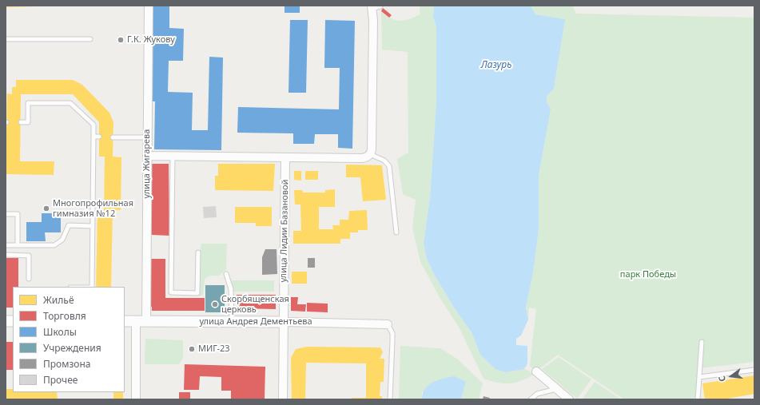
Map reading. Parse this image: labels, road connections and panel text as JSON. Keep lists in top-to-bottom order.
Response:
{
  "streets": {
    "street": ["улица Жигарева", "улица Лидии Базановой", "улица Андрея Дементьева"]
  },
  "crossings": [
    ["улица Жигарева", "улица Андрея Дементьева"],
    ["улица Лидии Базановой", "улица Андрея Дементьева"]
  ],
  "water": ["Лазурь"],
  "parks": ["парк Победы"],
  "places": [
    "Г.К. Жукову",
    "Многопрофильная гимназия №12",
    "Скорбященская церковь",
    "МИГ-23"
  ],
  "legend": [
    "Жильё",
    "Торговля",
    "Школы",
    "Учреждения",
    "Промзона",
    "Прочее"
  ],
  "north": "left"
}
